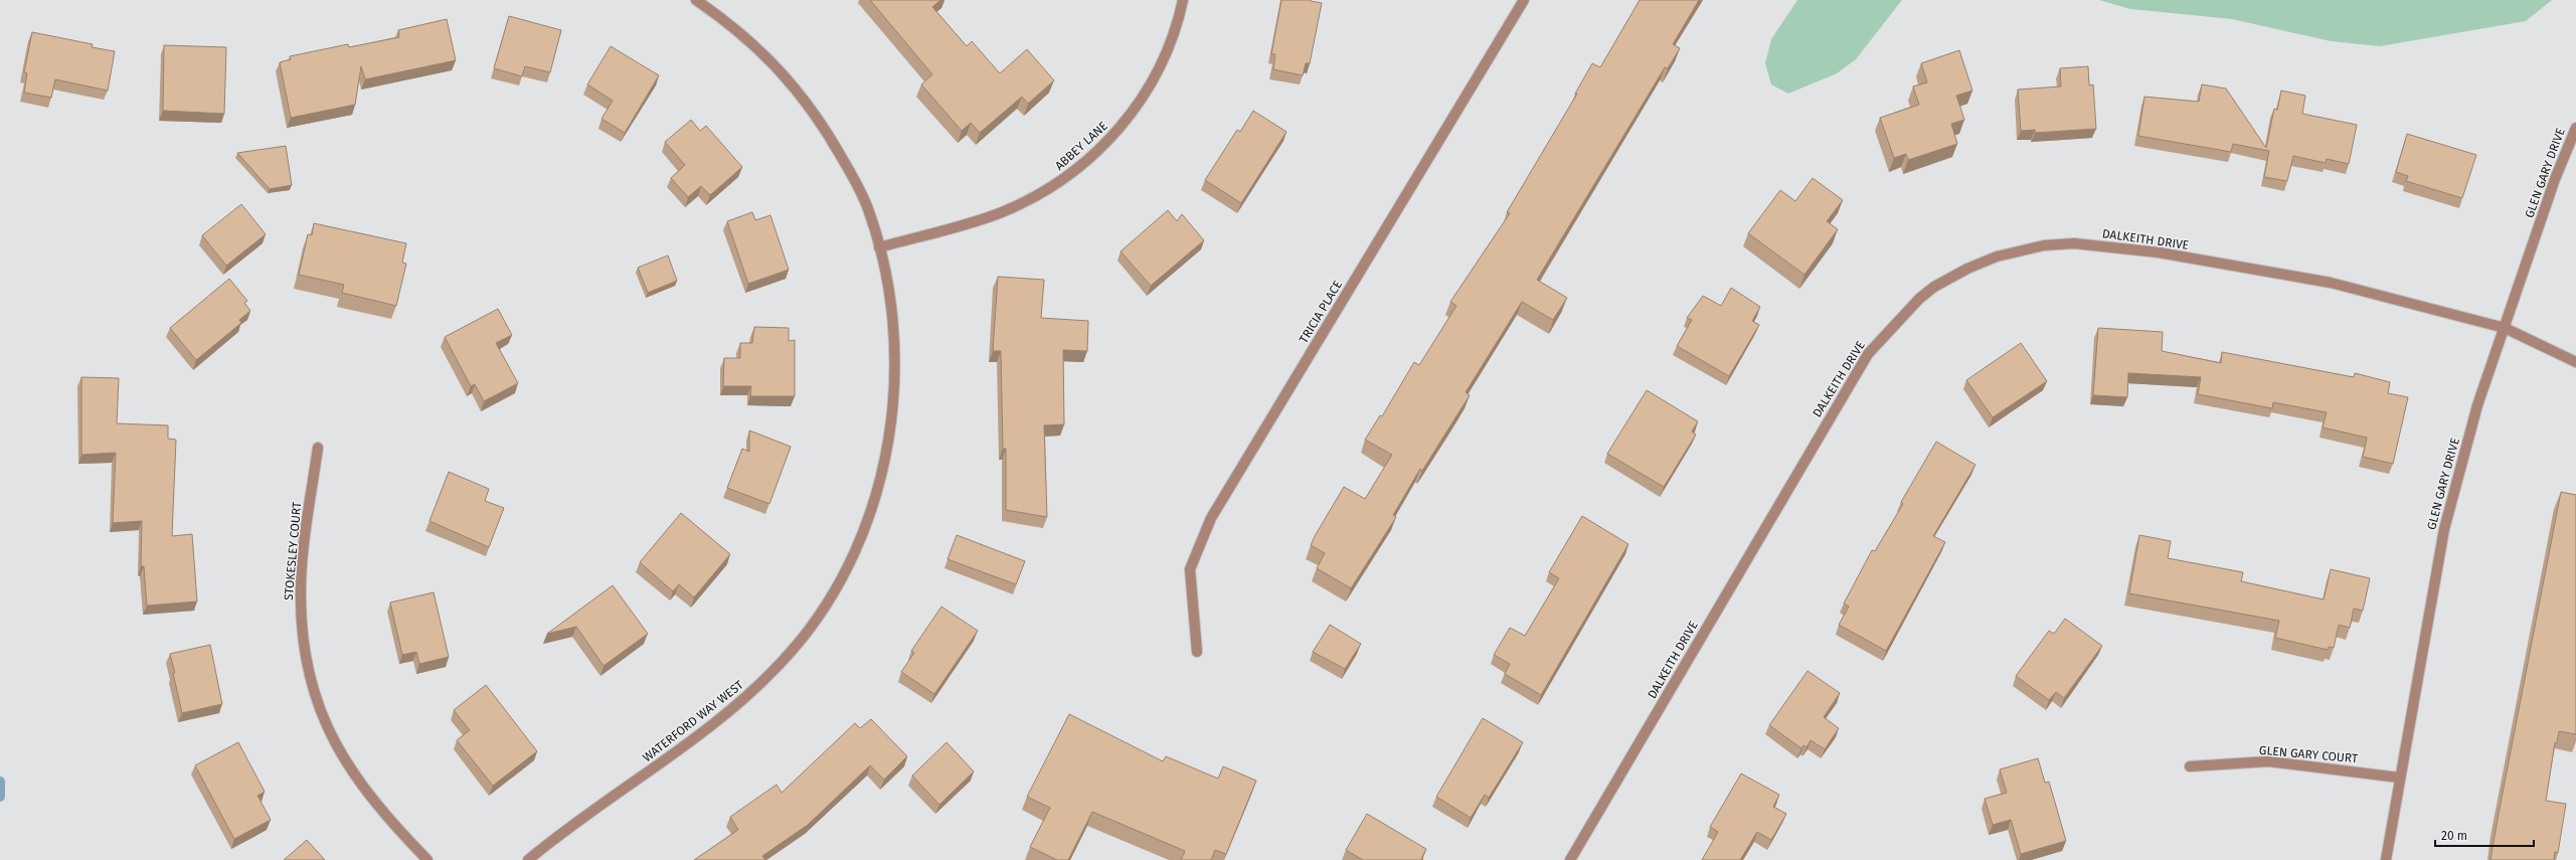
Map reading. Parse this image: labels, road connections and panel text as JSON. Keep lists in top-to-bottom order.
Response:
{
  "streets": {
    "street": [
      "ABBEY LANE",
      "GLEN GARY DRIVE",
      "DALKEITH DRIVE",
      "TRICIA PLACE",
      "STOKESLEY COURT",
      "WATERFORD WAY WEST",
      "GLEN GARY COURT"
    ]
  },
  "crossings": [
    ["ABBEY LANE", "WATERFORD WAY WEST"],
    ["GLEN GARY DRIVE", "DALKEITH DRIVE"],
    ["GLEN GARY DRIVE", "GLEN GARY COURT"]
  ],
  "scale_bar": "20 m"
}
